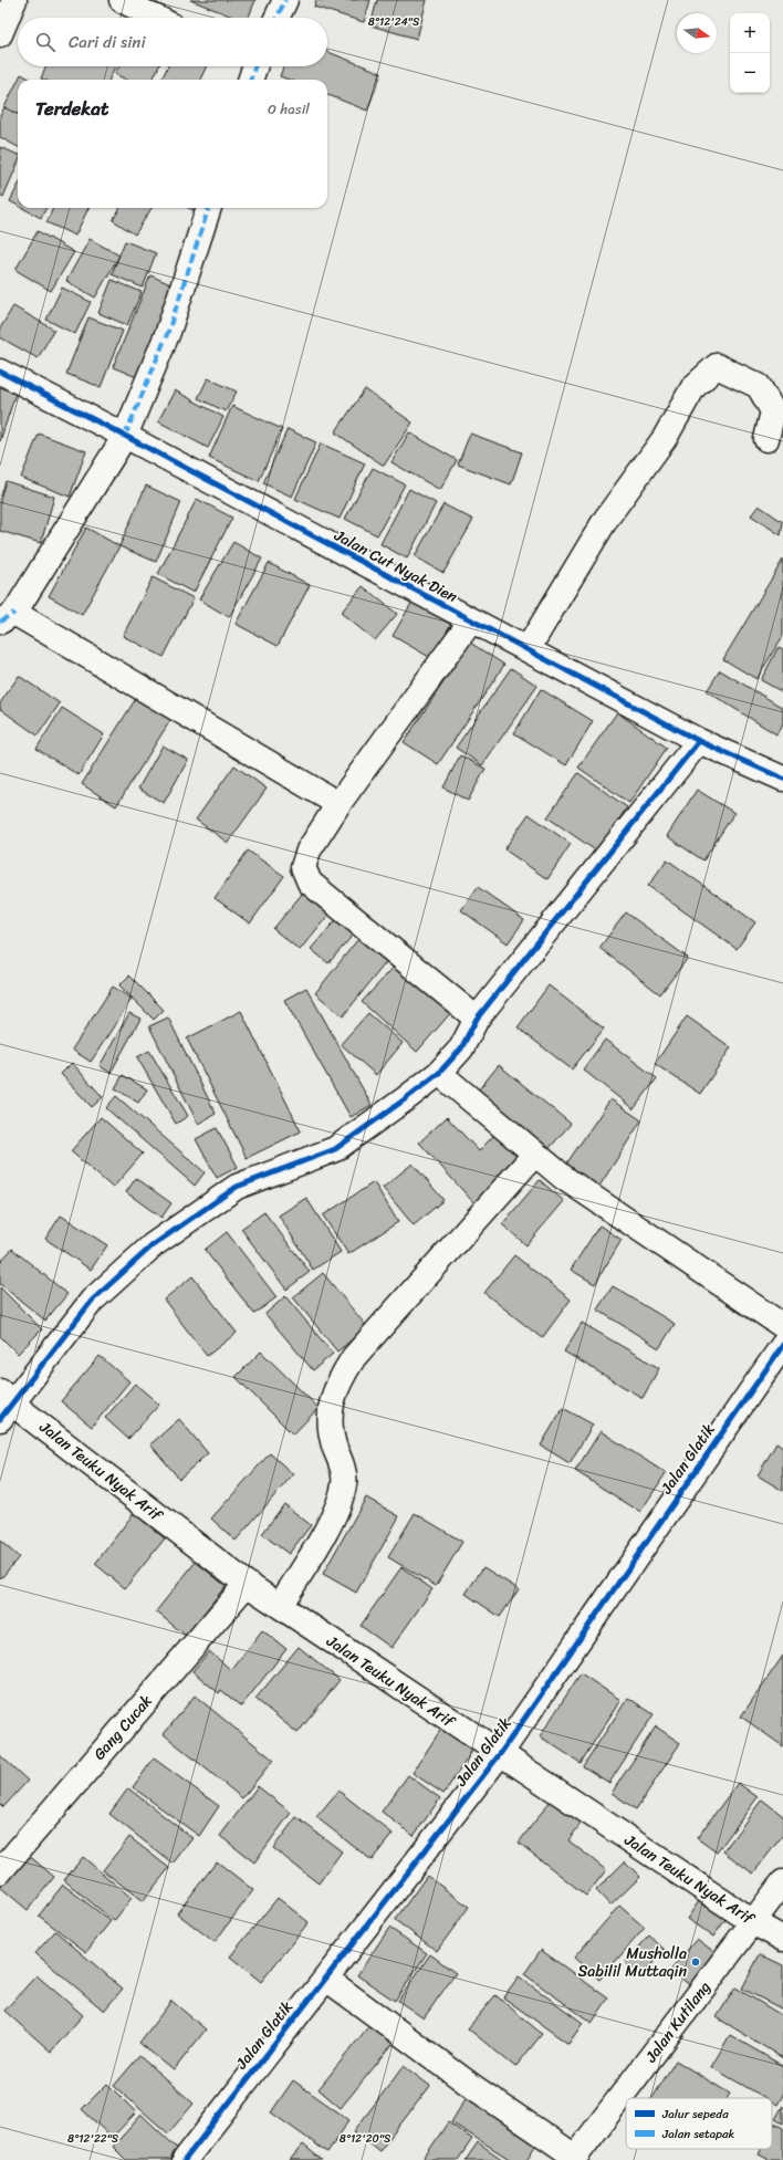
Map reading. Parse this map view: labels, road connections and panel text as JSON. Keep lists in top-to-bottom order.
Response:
{
  "streets": {
    "street": [
      "Jalan Cut Nyak Dien",
      "Jalan Glatik",
      "Jalan Teuku Nyak Arif",
      "Gang Cucak",
      "Jalan Kutilang"
    ]
  },
  "crossings": [
    ["Jalan Glatik", "Jalan Teuku Nyak Arif"],
    ["Jalan Teuku Nyak Arif", "Gang Cucak"],
    ["Jalan Teuku Nyak Arif", "Jalan Kutilang"]
  ],
  "places": ["Musholla Sabilil Muttaqin"],
  "legend": ["Jalur sepeda", "Jalan setapak"],
  "north": "right",
  "page": {
    "map_buttons": ["+", "−"],
    "search": "Cari di sini",
    "heading": ["Terdekat", "0 hasil"]
  },
  "coordinates": ["8°12'24\"S", "8°12'22\"S", "8°12'20\"S"]
}
